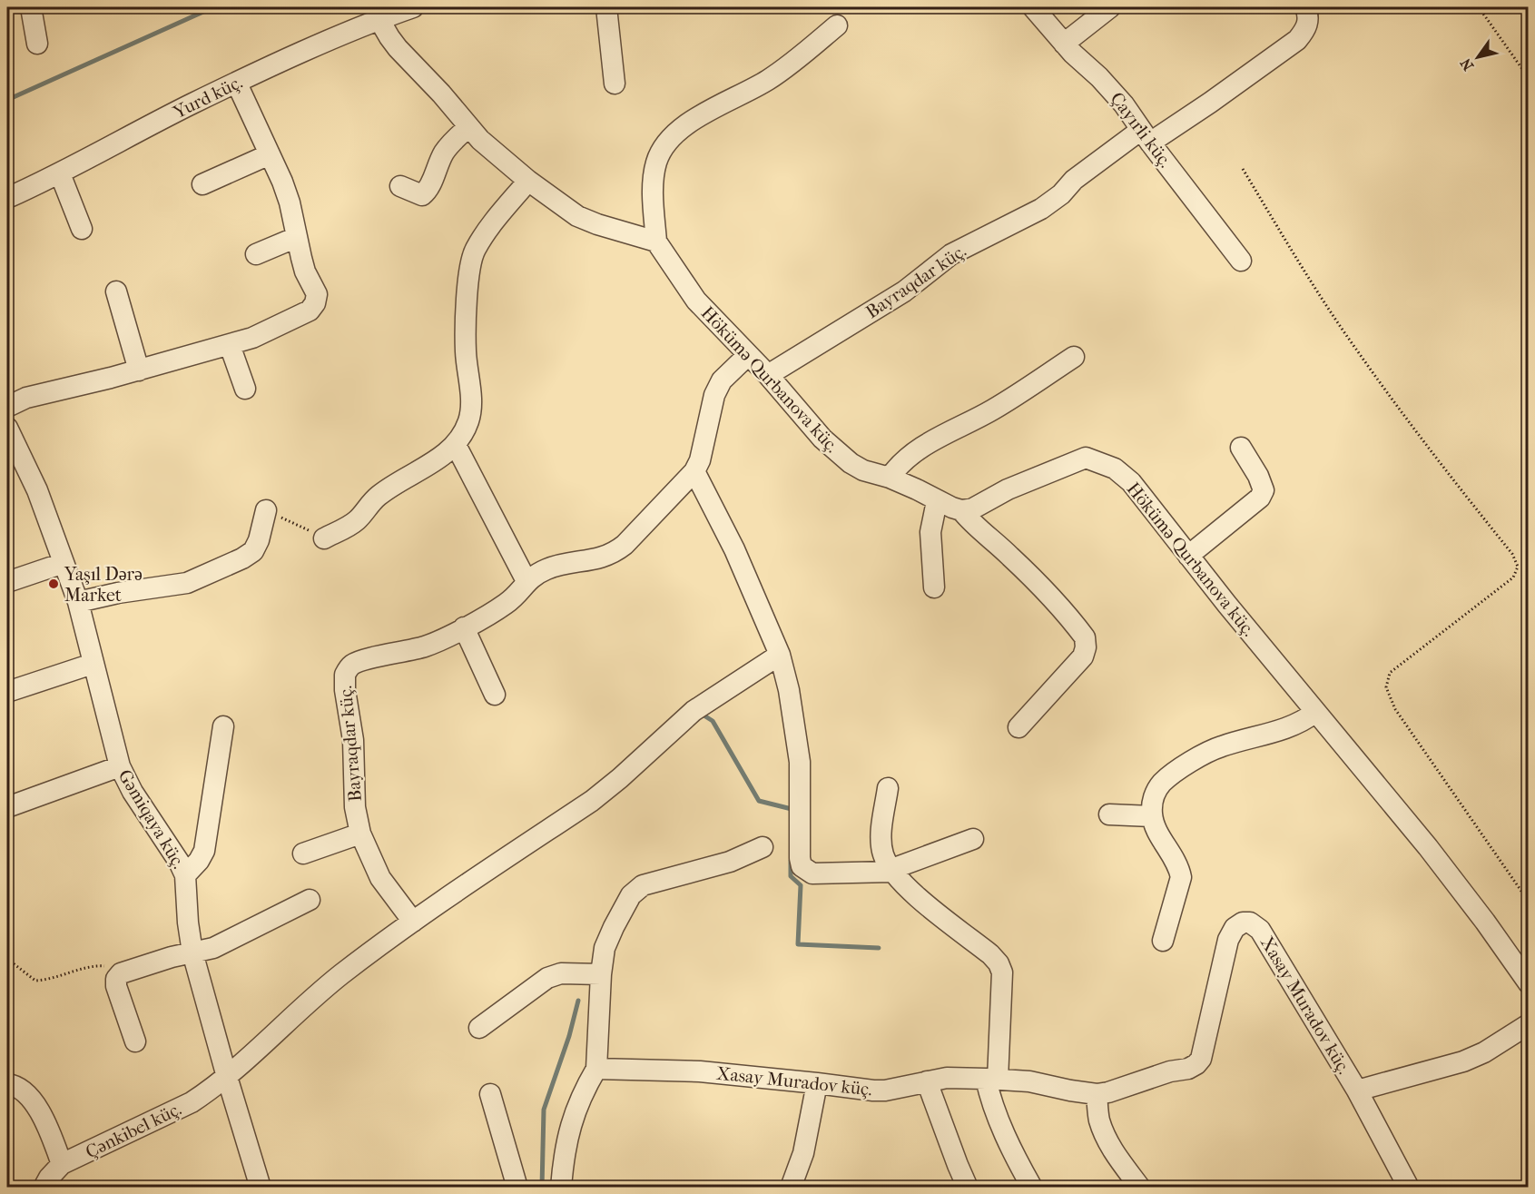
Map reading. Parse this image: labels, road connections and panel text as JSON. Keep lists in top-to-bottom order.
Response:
{
  "streets": {
    "street": [
      "Yurd küç.",
      "Çayırli küç.",
      "Bayraqdar küç.",
      "Hökümə Qurbanova küç.",
      "Gəmiqaya küç.",
      "Xasay Muradov küç.",
      "Çənkibel küç."
    ]
  },
  "crossings": [
    ["Çayırli küç.", "Bayraqdar küç."],
    ["Bayraqdar küç.", "Hökümə Qurbanova küç."],
    ["Bayraqdar küç.", "Çənkibel küç."],
    ["Gəmiqaya küç.", "Çənkibel küç."]
  ],
  "places": ["Yaşıl Dərə Market"],
  "north": "bottom left"
}
